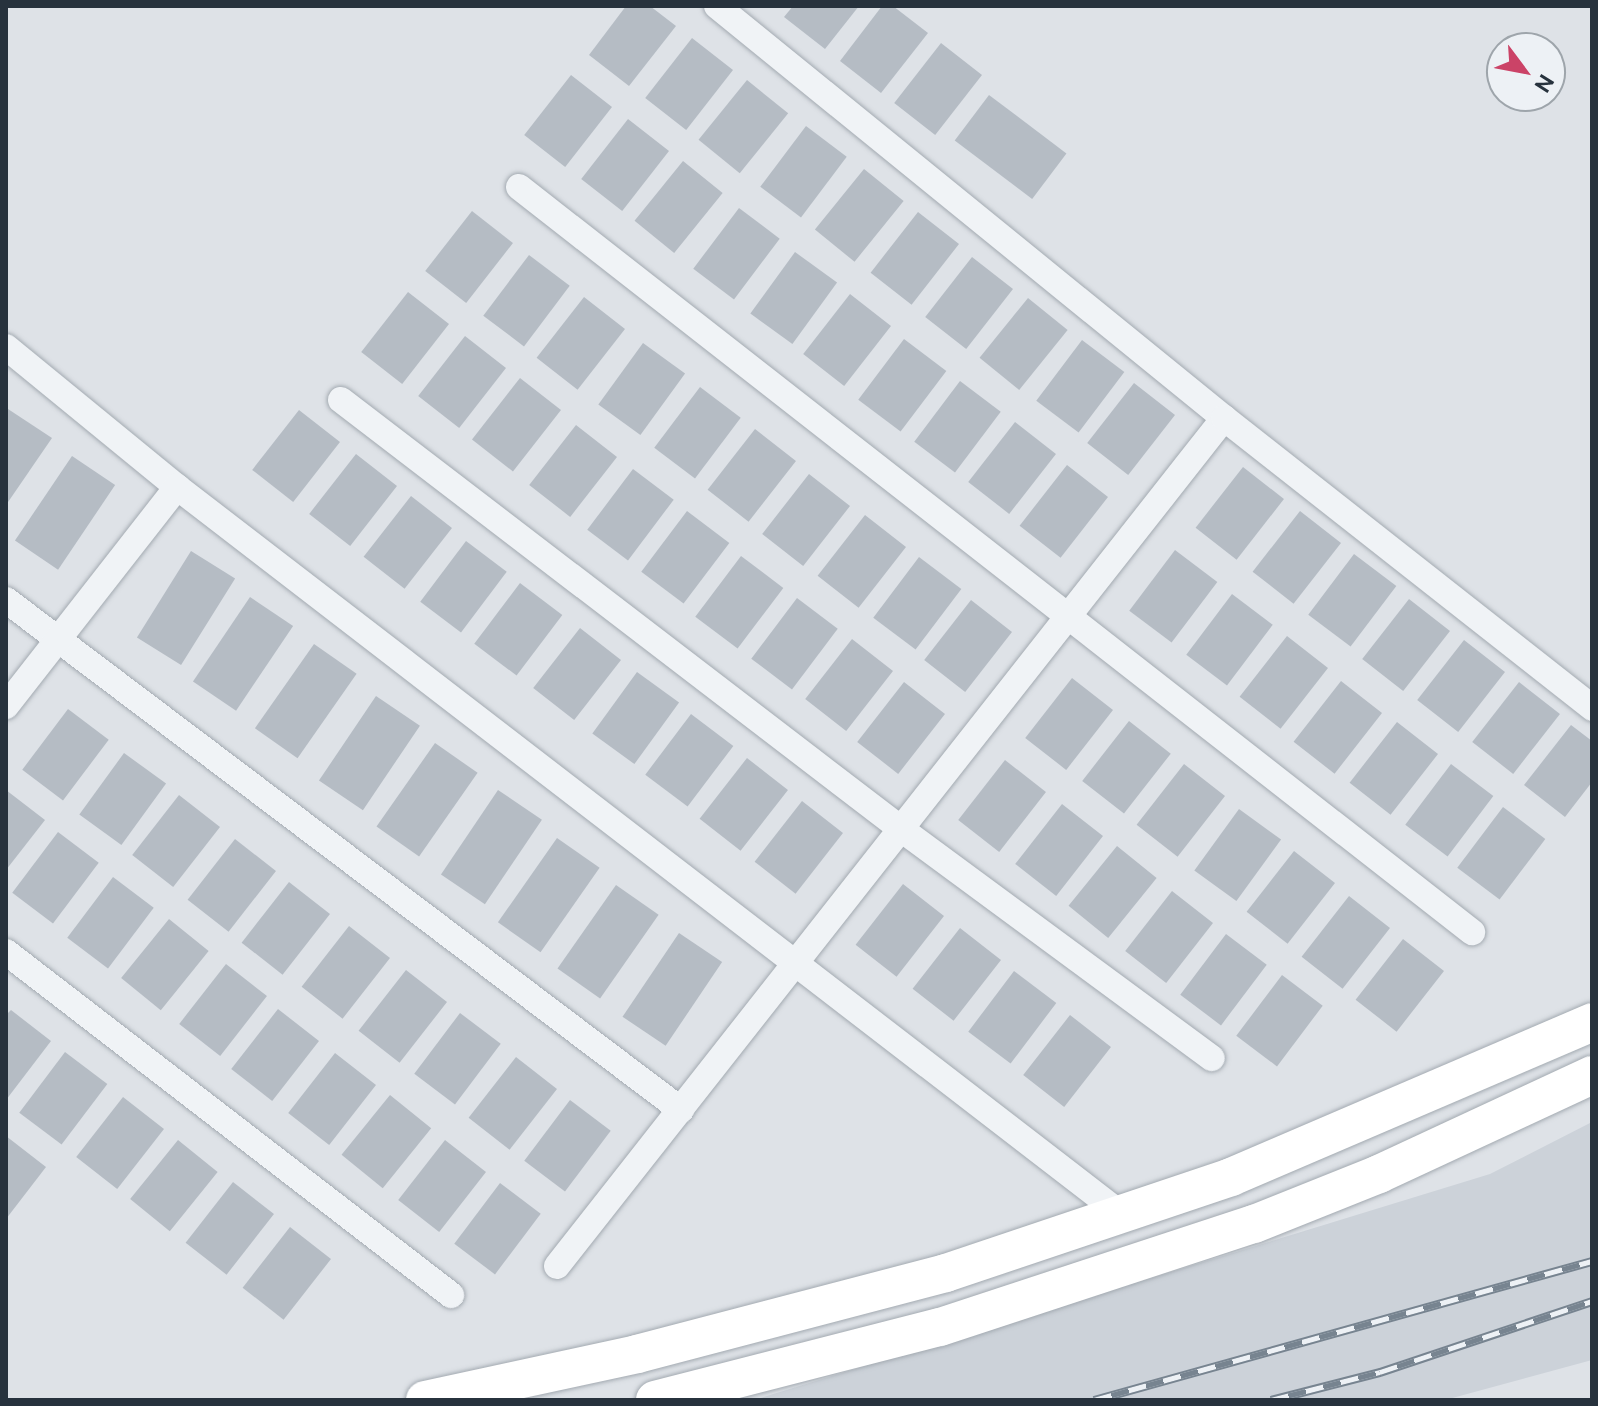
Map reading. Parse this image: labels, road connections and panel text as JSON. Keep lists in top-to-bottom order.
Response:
{
  "north": "bottom right"
}
